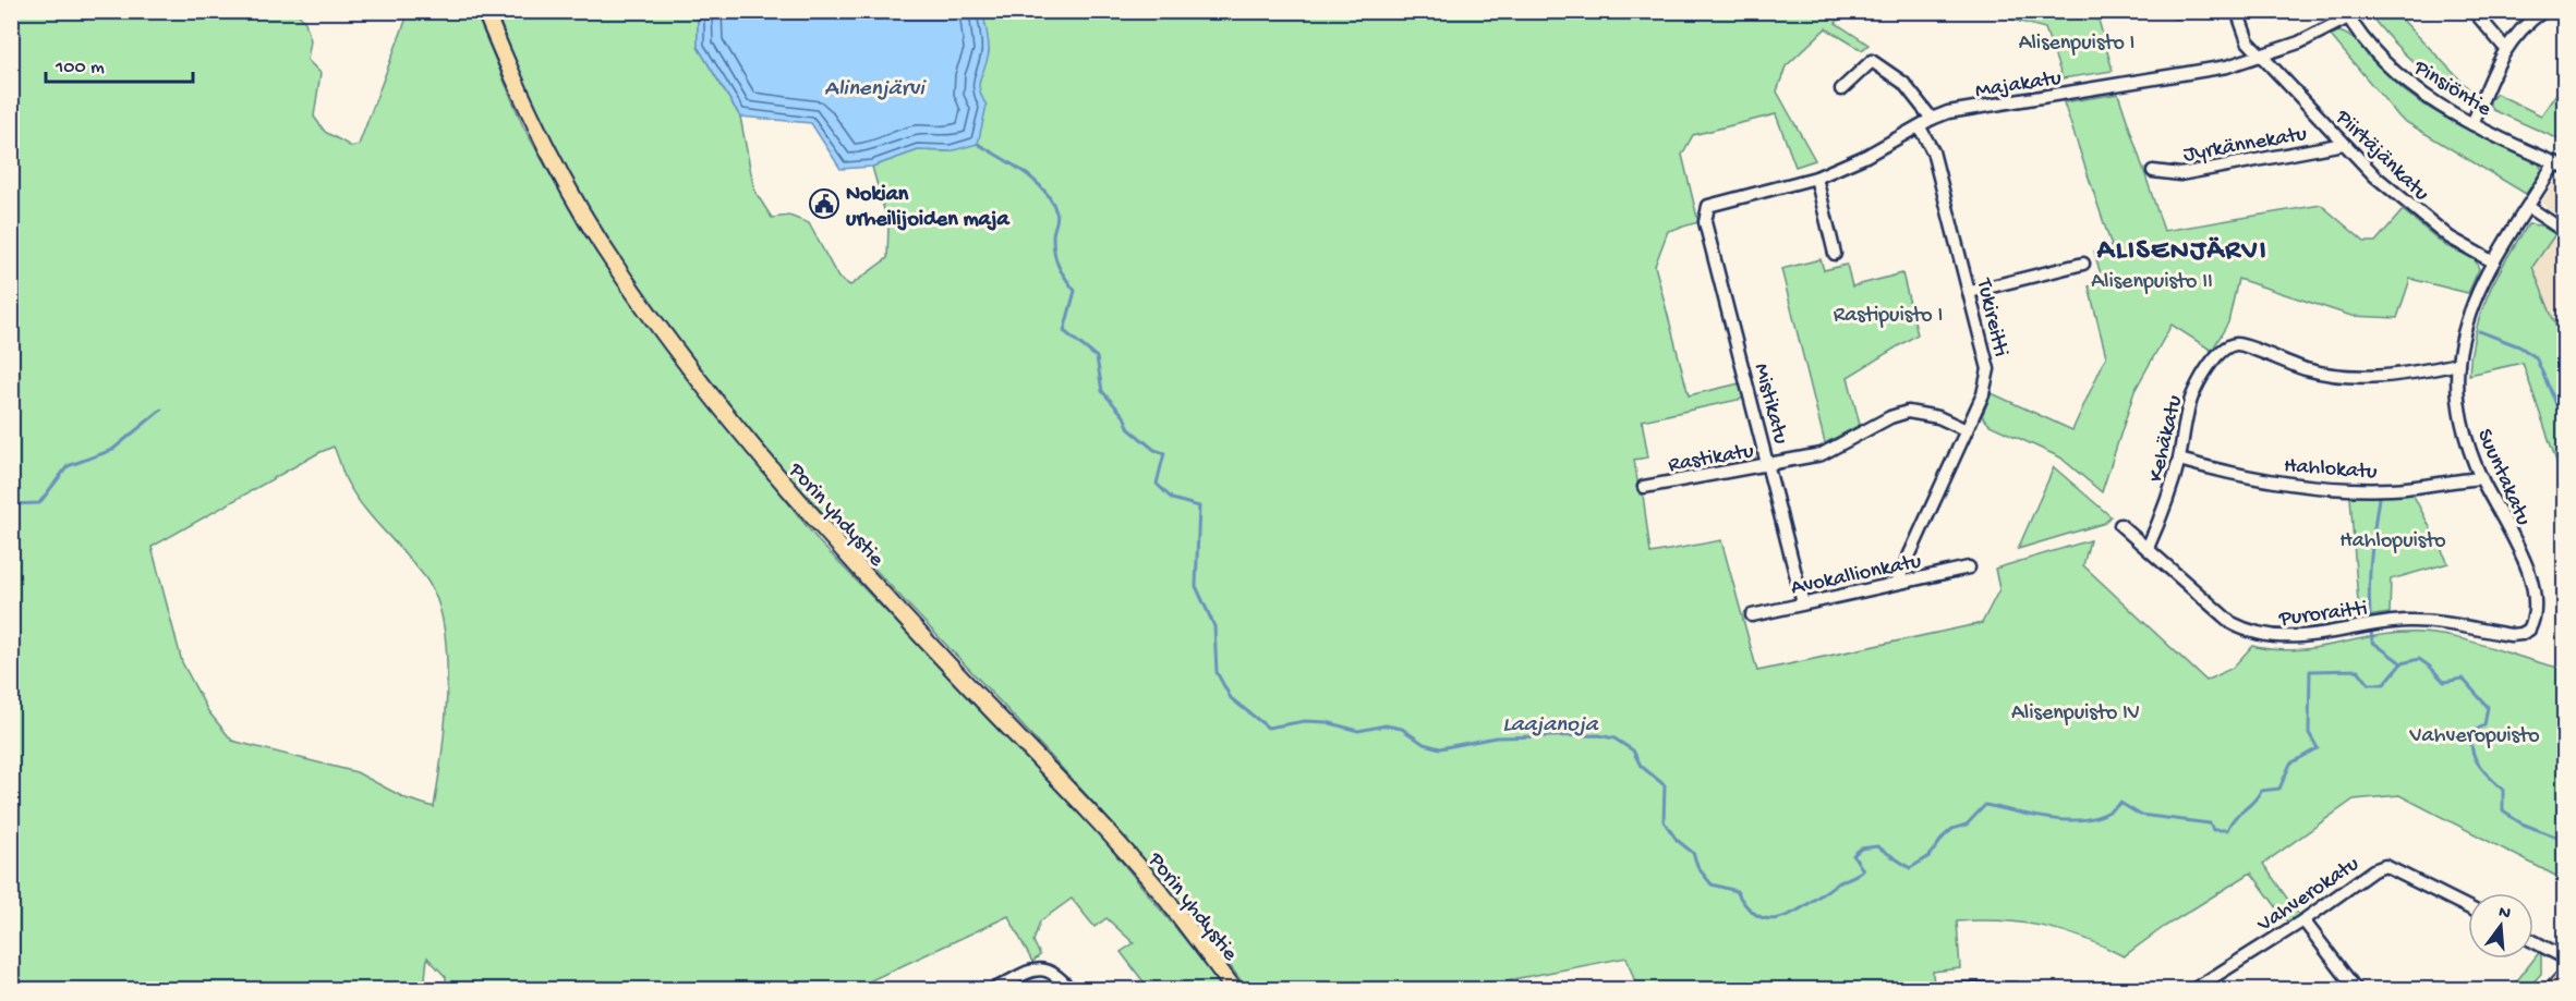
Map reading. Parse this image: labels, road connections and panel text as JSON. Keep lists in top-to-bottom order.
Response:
{
  "streets": {
    "main road": ["Porin yhdystie"],
    "street": [
      "Majakatu",
      "Pinsiöntie",
      "Jyrkännekatu",
      "Piirtäjänkatu",
      "Tukireitti",
      "Mistikatu",
      "Kehäkatu",
      "Rastikatu",
      "Hahlokatu",
      "Suuntakatu",
      "Avokallionkatu",
      "Puroraitti",
      "Vahverokatu"
    ]
  },
  "crossings": [
    ["Majakatu", "Pinsiöntie"],
    ["Majakatu", "Piirtäjänkatu"],
    ["Majakatu", "Tukireitti"],
    ["Majakatu", "Mistikatu"],
    ["Pinsiöntie", "Suuntakatu"],
    ["Jyrkännekatu", "Piirtäjänkatu"],
    ["Piirtäjänkatu", "Suuntakatu"],
    ["Tukireitti", "Rastikatu"],
    ["Tukireitti", "Avokallionkatu"],
    ["Mistikatu", "Rastikatu"],
    ["Mistikatu", "Avokallionkatu"],
    ["Kehäkatu", "Hahlokatu"],
    ["Kehäkatu", "Suuntakatu"],
    ["Kehäkatu", "Puroraitti"],
    ["Hahlokatu", "Suuntakatu"],
    ["Suuntakatu", "Puroraitti"]
  ],
  "districts": ["ALISENJÄRVI"],
  "water": ["Alinenjärvi", "Laajanoja"],
  "parks": [
    "Alisenpuisto I",
    "Alisenpuisto II",
    "Rastipuisto I",
    "Hahlopuisto",
    "Alisenpuisto IV",
    "Vahveropuisto"
  ],
  "places": {
    "public building": ["Nokian urheilijoiden maja"]
  },
  "scale_bar": "100 m",
  "north": "top"
}
